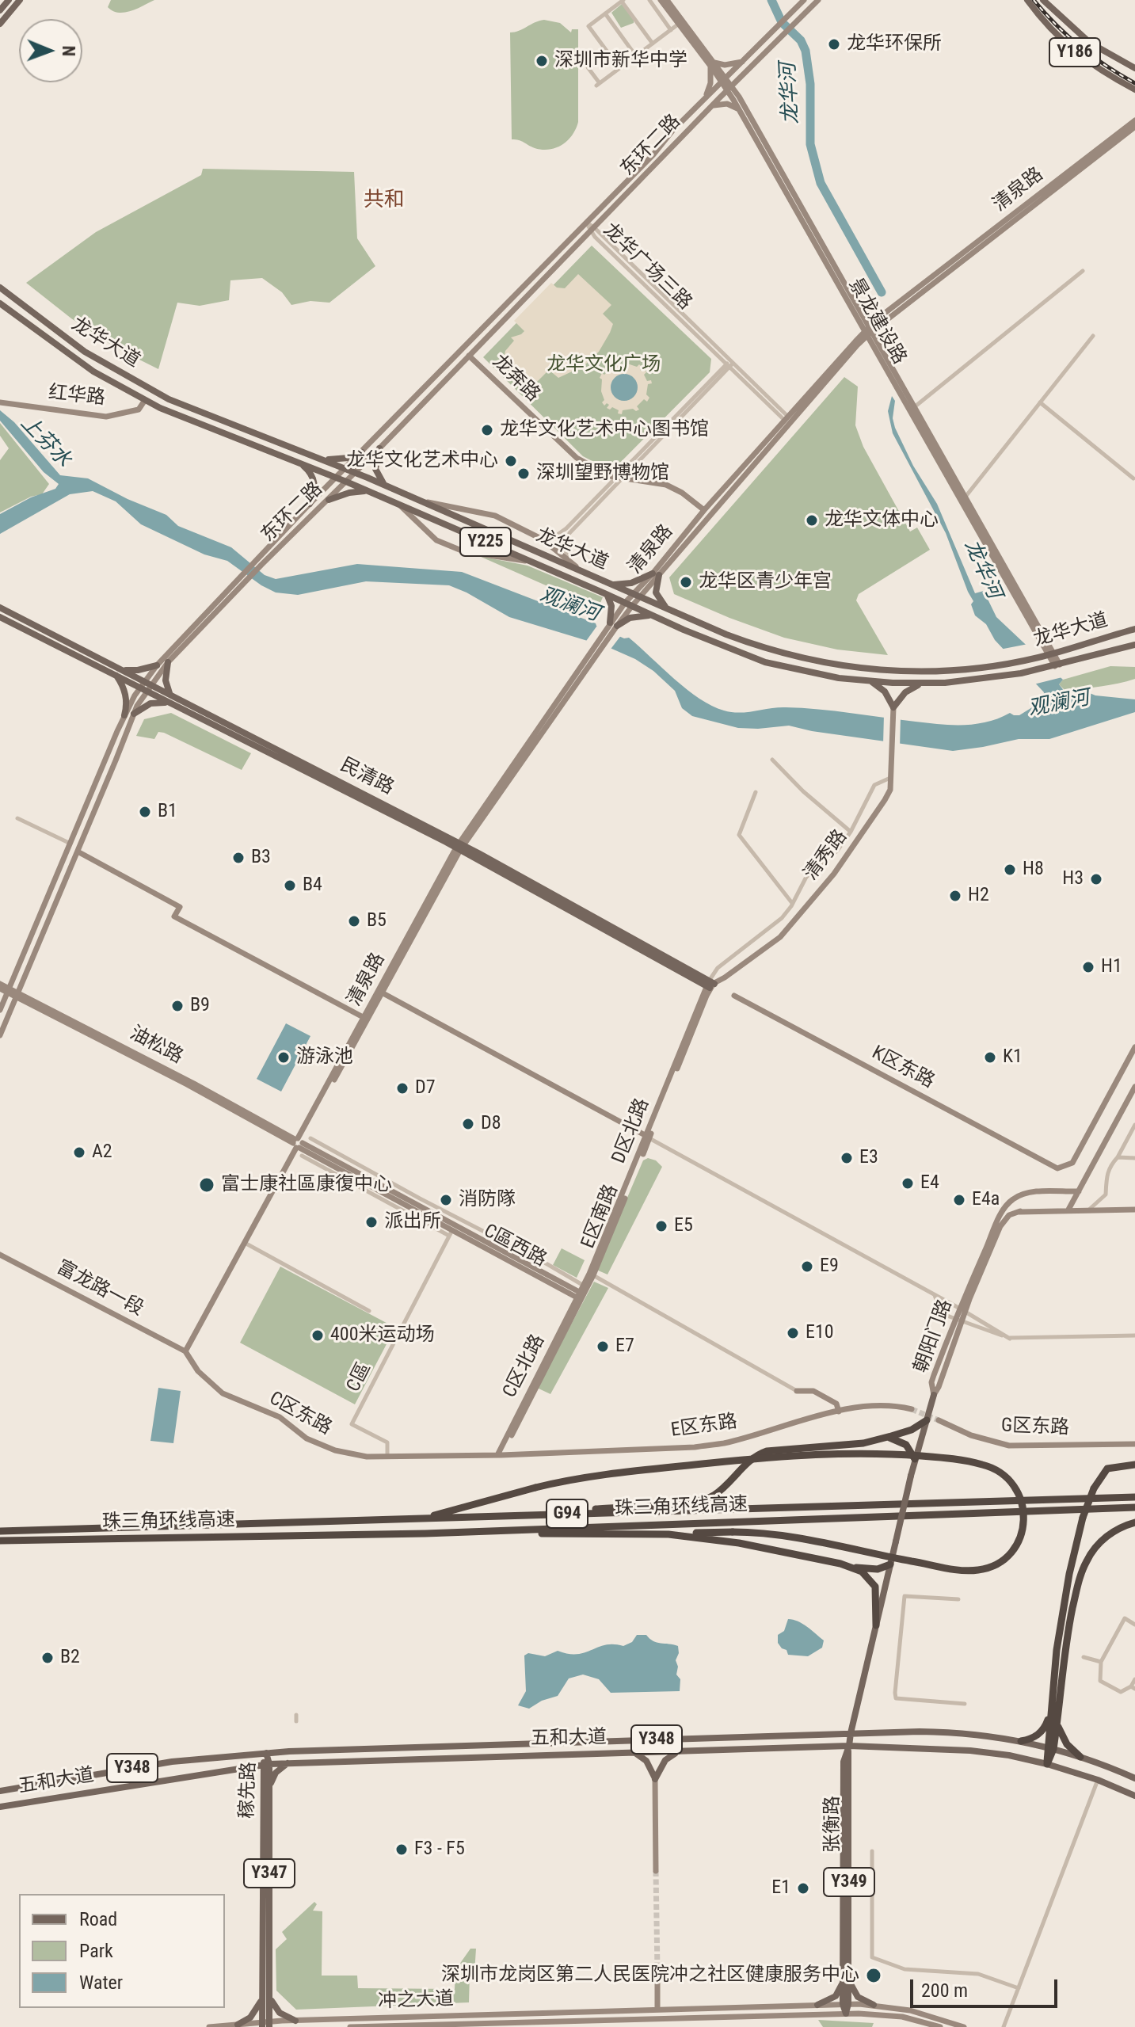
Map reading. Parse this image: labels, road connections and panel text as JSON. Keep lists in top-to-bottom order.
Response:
{
  "streets": {
    "highway": ["珠三角环线高速", "G94"],
    "main road": [
      "Y186",
      "东环二路",
      "清泉路",
      "景龙建设路",
      "龙华大道",
      "龙奔路",
      "红华路",
      "Y225",
      "民清路",
      "清秀路",
      "油松路",
      "K区东路",
      "D区北路",
      "E区南路",
      "C區西路",
      "富龙路一段",
      "朝阳门路",
      "C区北路",
      "C区东路",
      "E区东路",
      "G区东路",
      "五和大道",
      "Y348",
      "稼先路",
      "张衡路",
      "Y347",
      "Y349",
      "冲之大道"
    ],
    "street": ["龙华广场三路", "C區"]
  },
  "crossings": [
    ["东环二路", "龙华广场三路"],
    ["东环二路", "景龙建设路"],
    ["东环二路", "龙华大道"],
    ["东环二路", "龙奔路"],
    ["东环二路", "民清路"],
    ["东环二路", "油松路"],
    ["清泉路", "龙华广场三路"],
    ["清泉路", "景龙建设路"],
    ["清泉路", "龙华大道"],
    ["清泉路", "龙奔路"],
    ["清泉路", "民清路"],
    ["清泉路", "油松路"],
    ["清泉路", "C區西路"],
    ["清泉路", "富龙路一段"],
    ["清泉路", "C区东路"],
    ["景龙建设路", "龙华大道"],
    ["龙华大道", "龙奔路"],
    ["龙华大道", "红华路"],
    ["民清路", "清秀路"],
    ["民清路", "D区北路"],
    ["清秀路", "D区北路"],
    ["油松路", "C區西路"],
    ["D区北路", "E区南路"],
    ["E区南路", "C區西路"],
    ["E区南路", "C区北路"],
    ["C區西路", "C区北路"],
    ["C區西路", "C區"],
    ["富龙路一段", "C区东路"],
    ["朝阳门路", "张衡路"],
    ["C区北路", "C区东路"],
    ["C区北路", "E区东路"],
    ["C區", "C区东路"],
    ["C区东路", "E区东路"],
    ["五和大道", "稼先路"],
    ["五和大道", "张衡路"],
    ["稼先路", "冲之大道"],
    ["张衡路", "冲之大道"]
  ],
  "districts": ["共和"],
  "water": ["龙华河", "上芬水", "观澜河"],
  "parks": ["龙华文化广场"],
  "places": [
    "龙华环保所",
    "深圳市新华中学",
    "龙华文化艺术中心图书馆",
    "龙华文化艺术中心",
    "深圳望野博物馆",
    "龙华文体中心",
    "龙华区青少年宫",
    "B1",
    "B3",
    "H8",
    "H3",
    "B4",
    "H2",
    "B5",
    "H1",
    "B9",
    "游泳池",
    "K1",
    "D7",
    "D8",
    "A2",
    "E3",
    "E4",
    "富士康社區康復中心",
    "消防隊",
    "E4a",
    "派出所",
    "E5",
    "E9",
    "E10",
    "400米运动场",
    "E7",
    "B2",
    "F3 - F5",
    "E1",
    "深圳市龙岗区第二人民医院冲之社区健康服务中心"
  ],
  "legend": ["Road", "Park", "Water"],
  "scale_bar": "200 m",
  "north": "right"
}
